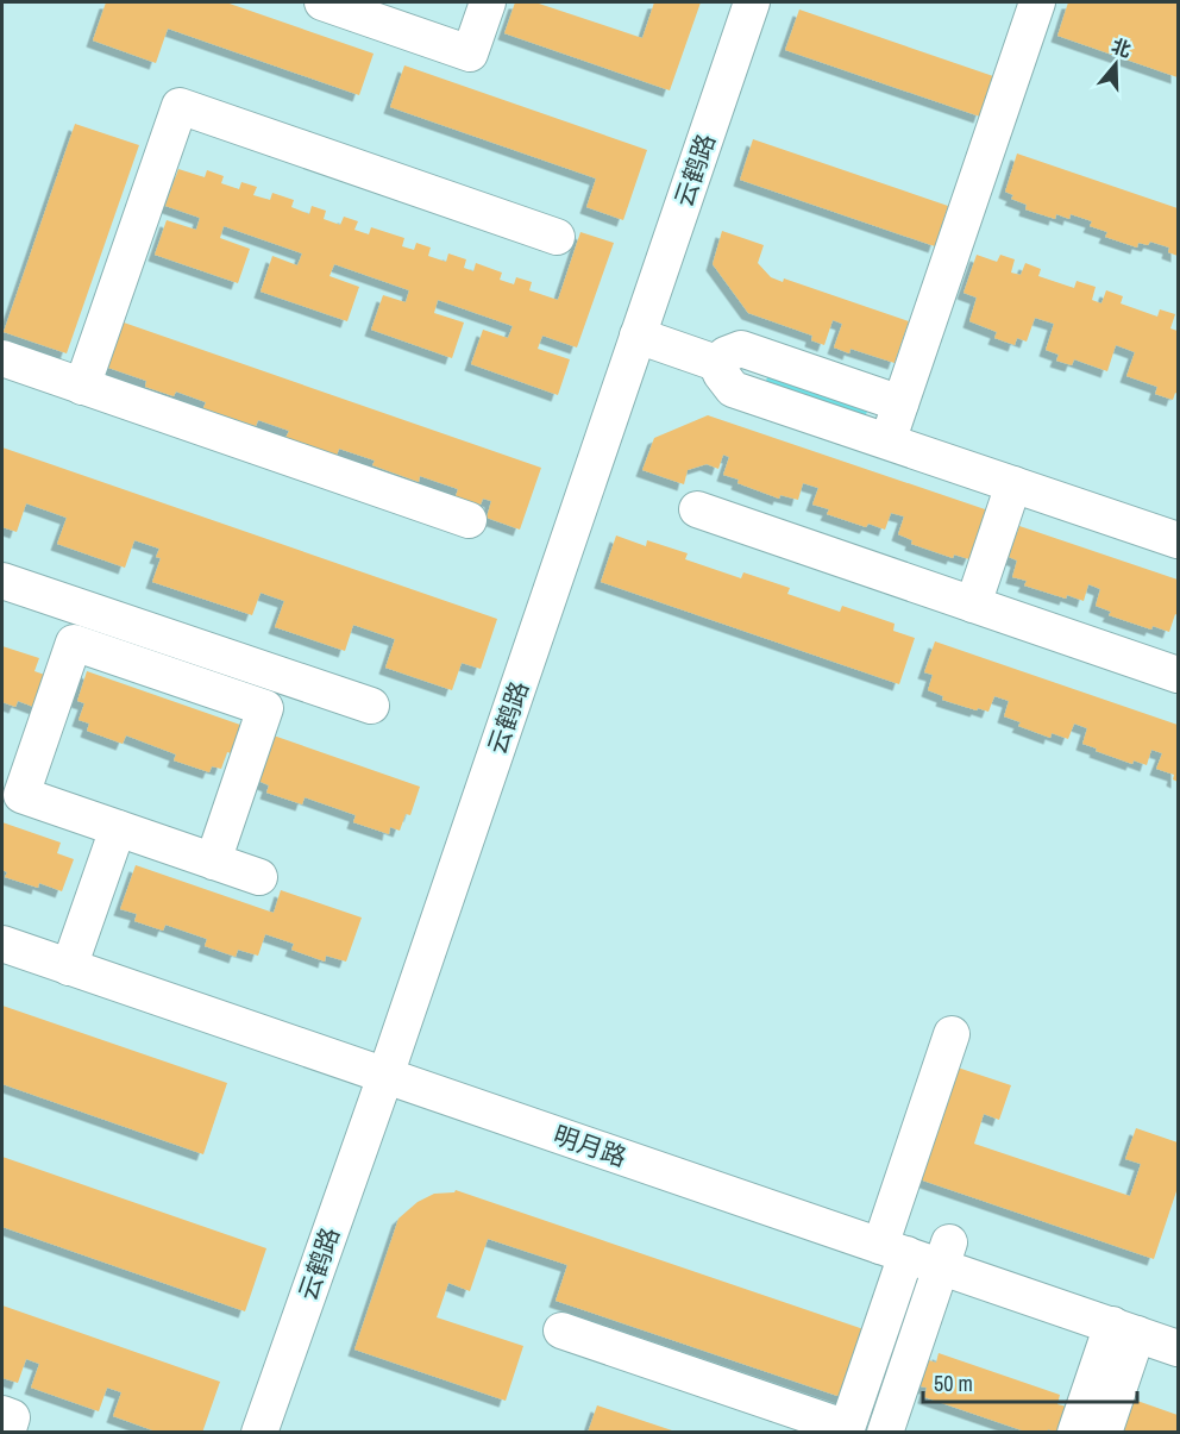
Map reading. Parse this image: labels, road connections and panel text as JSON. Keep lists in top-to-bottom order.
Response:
{
  "streets": {
    "street": ["云鹤路", "明月路"]
  },
  "crossings": [
    ["云鹤路", "明月路"]
  ],
  "scale_bar": "50 m",
  "north": "top"
}
